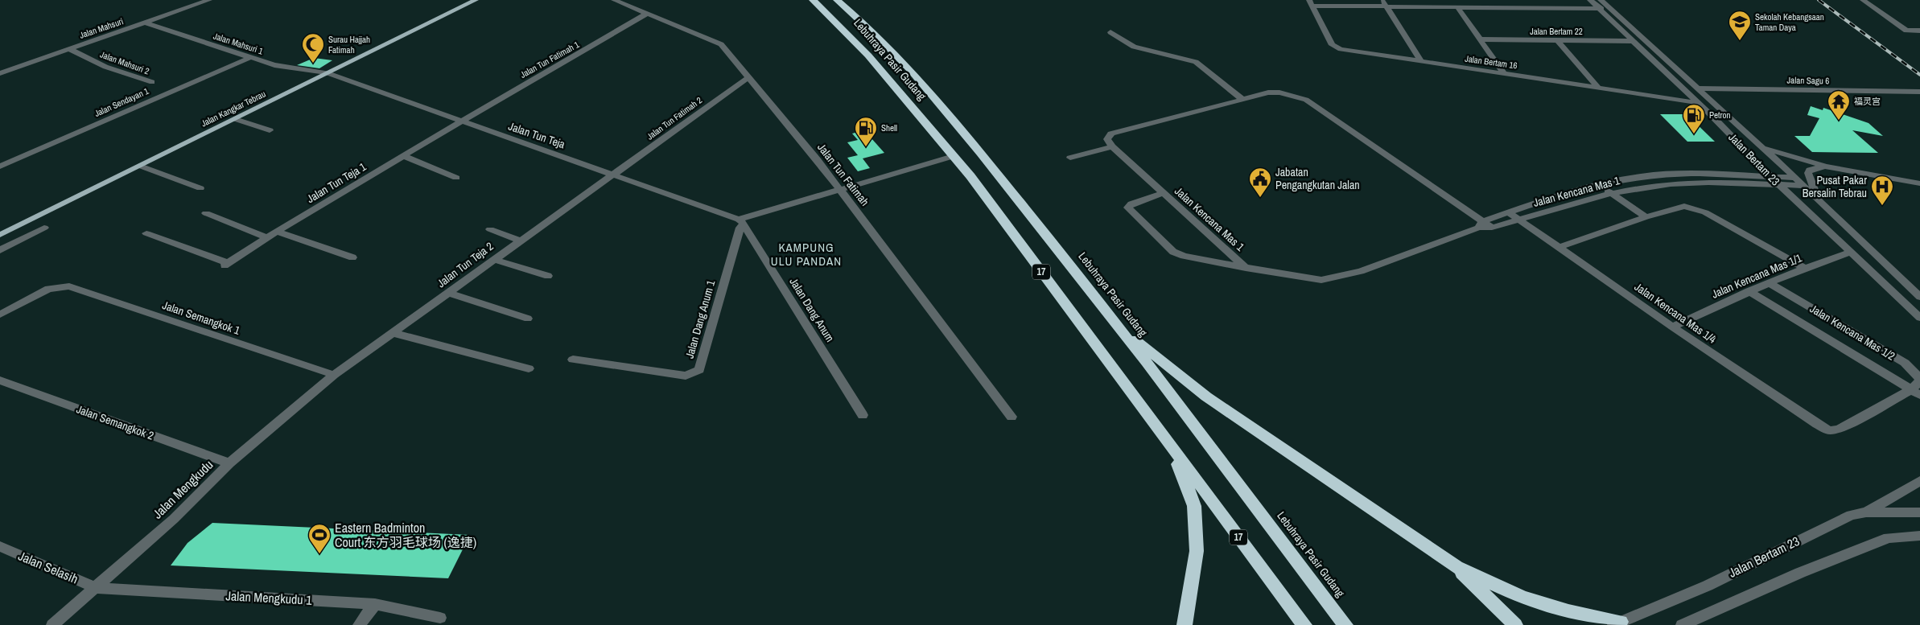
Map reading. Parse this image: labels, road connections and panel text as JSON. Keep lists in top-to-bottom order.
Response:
{
  "streets": {
    "highway": ["Lebuhraya Pasir Gudang", "17"],
    "main road": ["Jalan Kangkar Tebrau"],
    "street": [
      "Jalan Mahsuri",
      "Jalan Bertam 22",
      "Jalan Mahsuri 1",
      "Jalan Tun Fatimah 1",
      "Jalan Bertam 16",
      "Jalan Mahsuri 2",
      "Jalan Sagu 6",
      "Jalan Sendayan 1",
      "Jalan Tun Fatimah 2",
      "Jalan Tun Teja",
      "Jalan Bertam 23",
      "Jalan Tun Fatimah",
      "Jalan Tun Teja 1",
      "Jalan Kencana Mas 1",
      "Jalan Tun Teja 2",
      "Jalan Kencana Mas 1/1",
      "Jalan Dang Anum",
      "Jalan Kencana Mas 1/4",
      "Jalan Semangkok 1",
      "Jalan Dang Anum 1",
      "Jalan Kencana Mas 1/2",
      "Jalan Semangkok 2",
      "Jalan Mengkudu",
      "Jalan Selasih",
      "Jalan Mengkudu 1"
    ]
  },
  "crossings": [
    ["Jalan Mahsuri", "Jalan Mahsuri 1"],
    ["Jalan Mahsuri", "Jalan Mahsuri 2"],
    ["Jalan Bertam 22", "Jalan Bertam 23"],
    ["Jalan Mahsuri 1", "Jalan Sendayan 1"],
    ["Jalan Mahsuri 1", "Jalan Kangkar Tebrau"],
    ["Jalan Mahsuri 1", "Jalan Tun Teja"],
    ["Jalan Tun Fatimah 1", "Jalan Tun Teja"],
    ["Jalan Tun Fatimah 1", "Jalan Tun Fatimah"],
    ["Jalan Tun Fatimah 1", "Jalan Tun Teja 1"],
    ["Jalan Bertam 16", "Jalan Bertam 23"],
    ["Jalan Sagu 6", "Jalan Bertam 23"],
    ["Jalan Kangkar Tebrau", "Jalan Tun Teja"],
    ["Jalan Tun Fatimah 2", "Jalan Tun Teja"],
    ["Jalan Tun Fatimah 2", "Jalan Tun Fatimah"],
    ["Jalan Tun Fatimah 2", "Jalan Tun Teja 2"],
    ["Jalan Tun Teja", "Jalan Tun Teja 1"],
    ["Jalan Tun Teja", "Jalan Tun Teja 2"],
    ["Jalan Tun Teja", "Jalan Dang Anum"],
    ["Jalan Tun Teja", "Jalan Dang Anum 1"],
    ["Jalan Bertam 23", "Jalan Kencana Mas 1"],
    ["Jalan Bertam 23", "Jalan Kencana Mas 1/1"],
    ["Jalan Kencana Mas 1", "Jalan Kencana Mas 1/4"],
    ["Jalan Tun Teja 2", "Jalan Semangkok 1"],
    ["Jalan Tun Teja 2", "Jalan Mengkudu"],
    ["Jalan Kencana Mas 1/1", "Jalan Kencana Mas 1/4"],
    ["Jalan Kencana Mas 1/1", "Jalan Kencana Mas 1/2"],
    ["Jalan Dang Anum", "Jalan Dang Anum 1"],
    ["Jalan Kencana Mas 1/4", "Jalan Kencana Mas 1/2"],
    ["Jalan Semangkok 1", "Jalan Mengkudu"],
    ["Jalan Semangkok 2", "Jalan Mengkudu"],
    ["Jalan Mengkudu", "Jalan Selasih"],
    ["Jalan Mengkudu", "Jalan Mengkudu 1"],
    ["Jalan Selasih", "Jalan Mengkudu 1"]
  ],
  "districts": ["KAMPUNG ULU PANDAN"],
  "places": {
    "school or university": ["Sekolah Kebangsaan Taman Daya"],
    "mosque": ["Surau Hajjah Fatimah"],
    "temple": ["福灵宫"],
    "fuel station": ["Petron", "Shell"],
    "public building": ["Jabatan Pengangkutan Jalan"],
    "hospital": ["Pusat Pakar Bersalin Tebrau"],
    "sports": ["Eastern Badminton Court 东方羽毛球场 (逸捷)"]
  }
}
